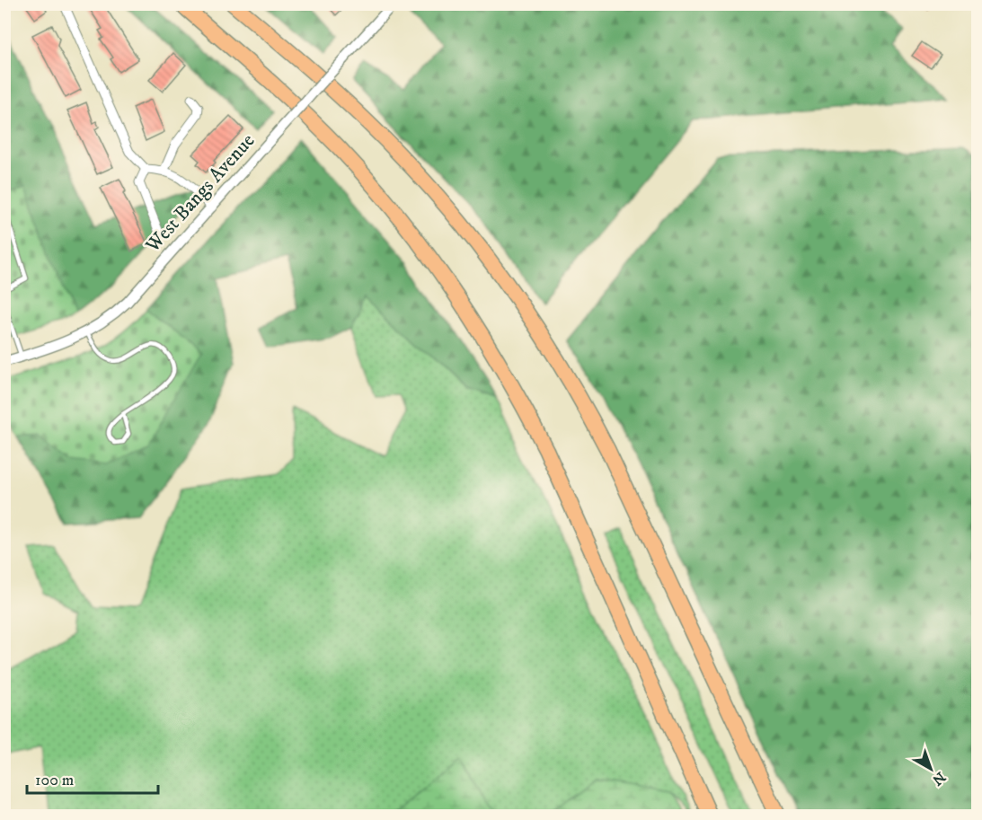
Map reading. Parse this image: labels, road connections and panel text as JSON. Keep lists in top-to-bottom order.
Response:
{
  "streets": {
    "street": ["West Bangs Avenue"]
  },
  "scale_bar": "100 m",
  "north": "bottom right"
}
